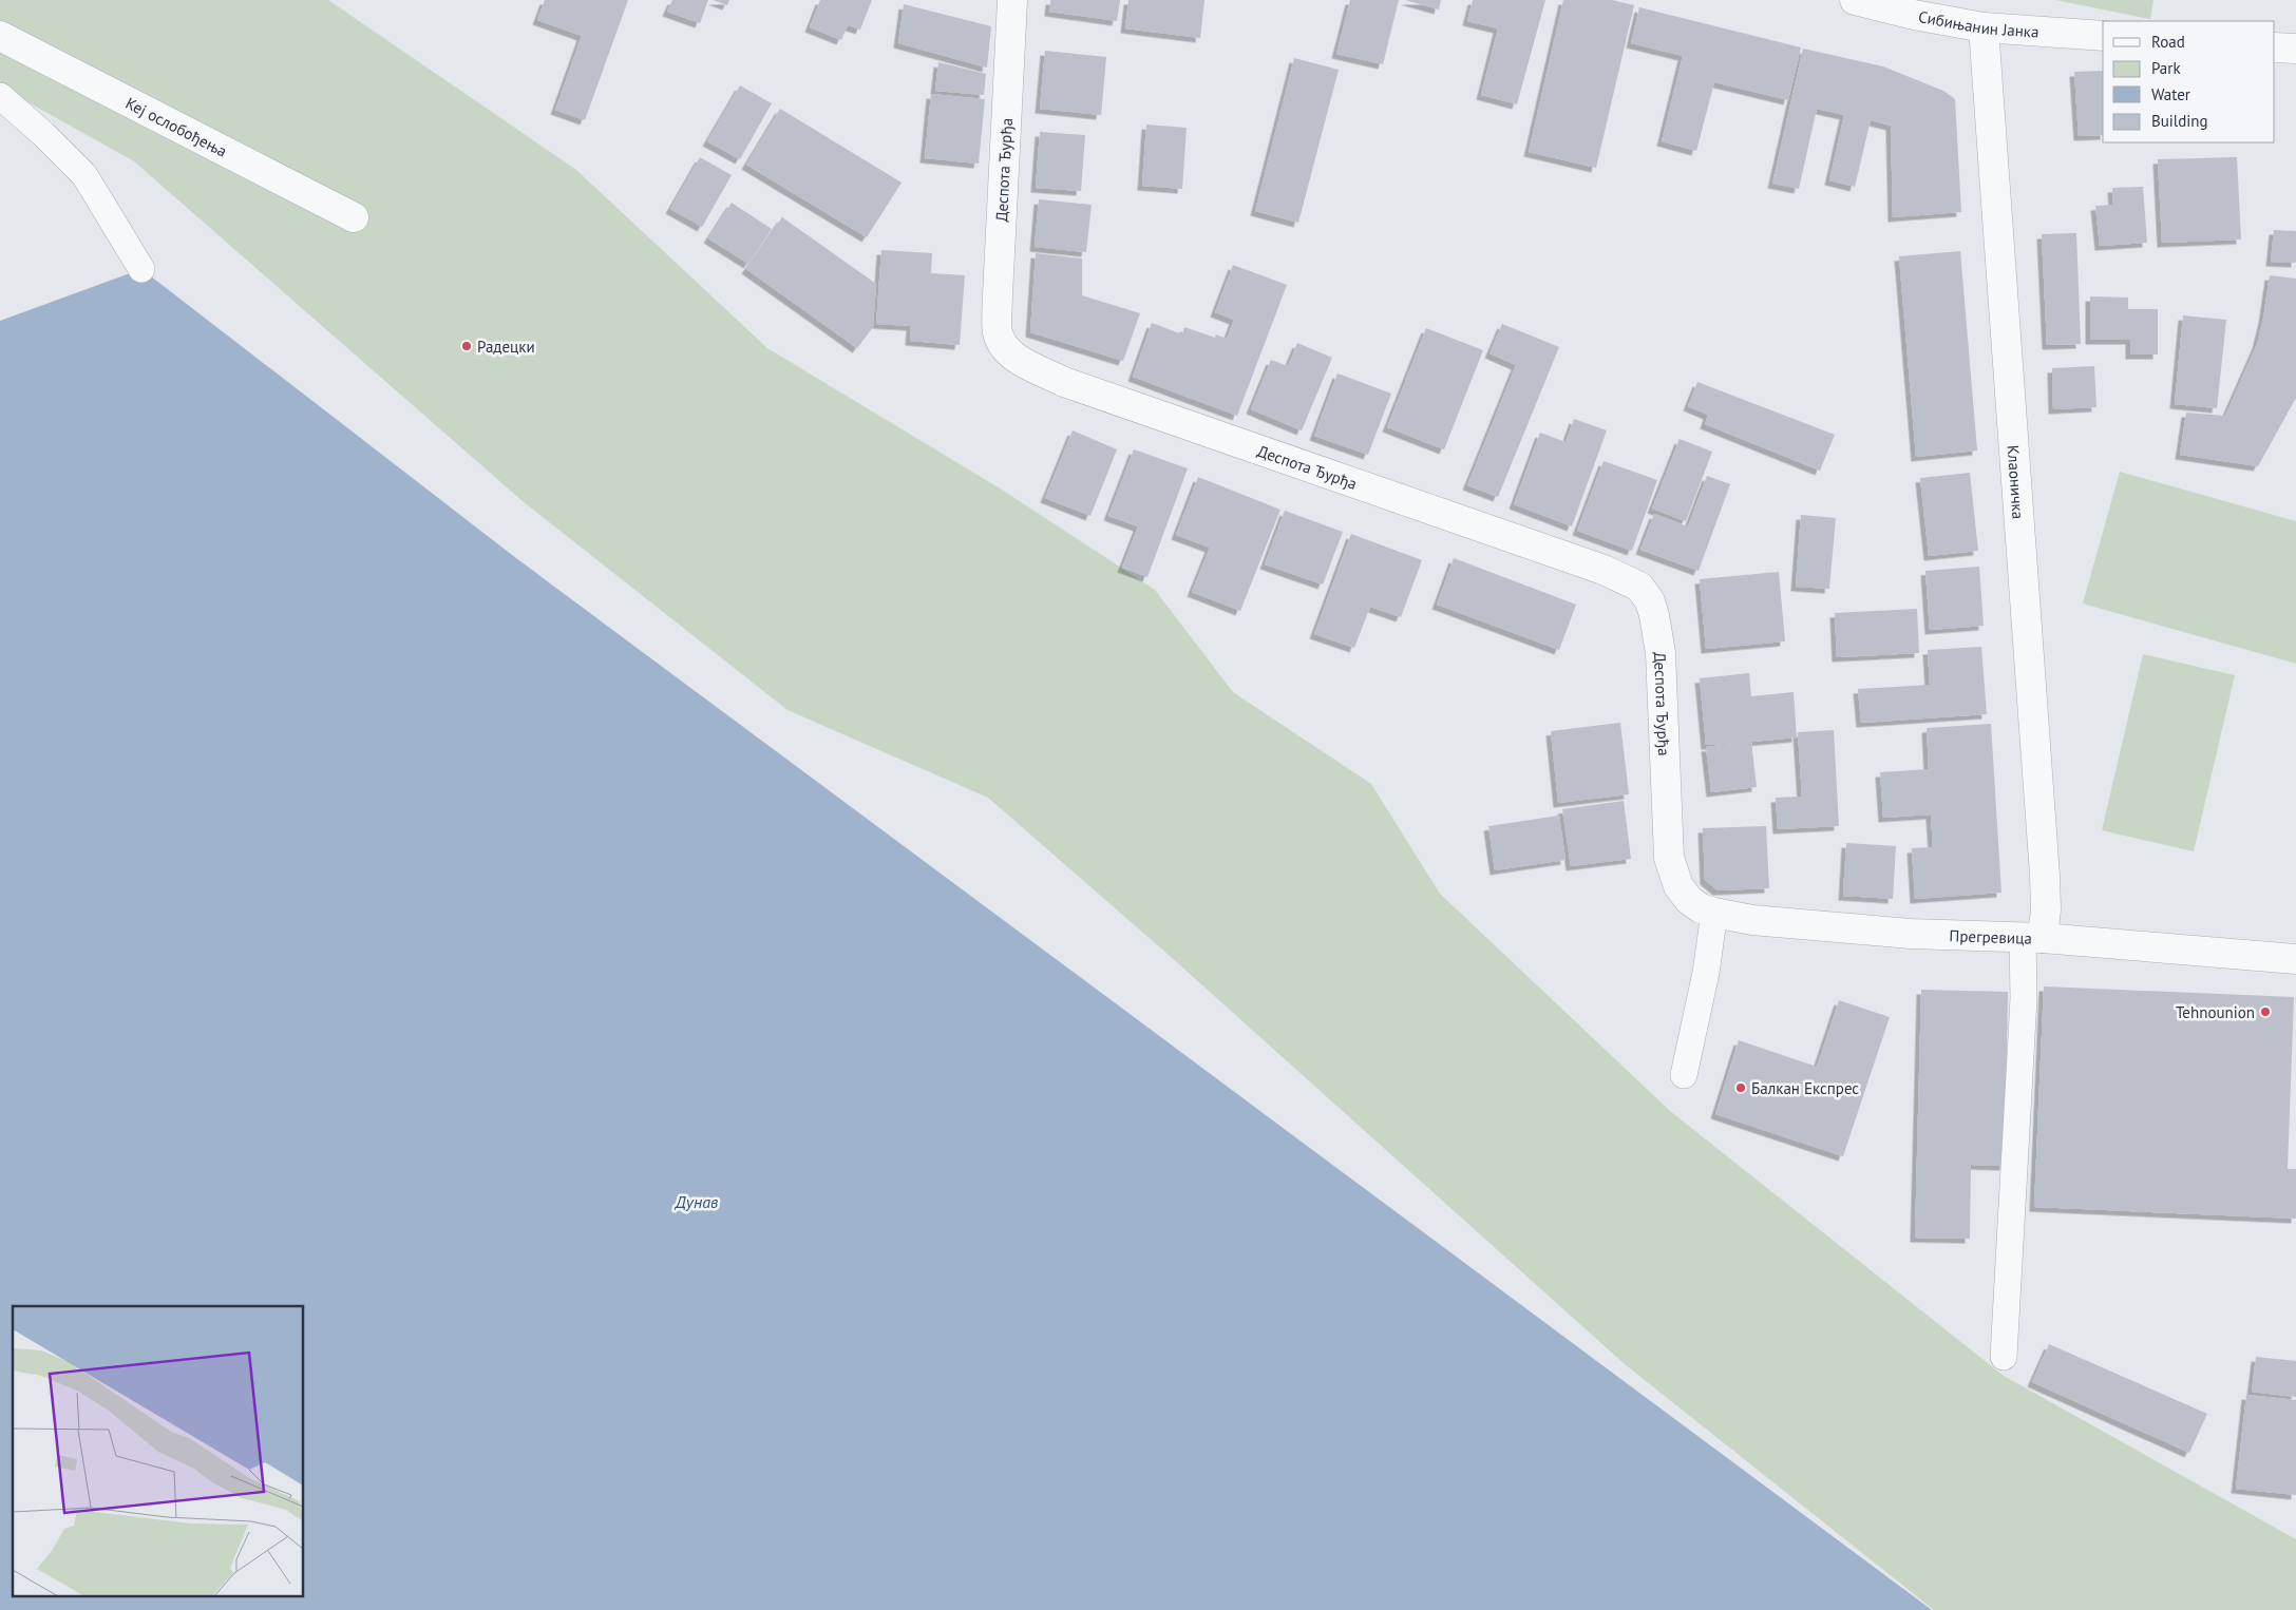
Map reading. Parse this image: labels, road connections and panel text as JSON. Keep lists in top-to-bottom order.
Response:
{
  "streets": {
    "street": [
      "Сибињанин Јанка",
      "Кеј ослобођења",
      "Деспота Ђурђа",
      "Клаоничка",
      "Прегревица"
    ]
  },
  "crossings": [
    ["Сибињанин Јанка", "Клаоничка"],
    ["Деспота Ђурђа", "Прегревица"],
    ["Клаоничка", "Прегревица"]
  ],
  "water": ["Дунав"],
  "places": ["Радецки", "Tehnounion", "Балкан Експрес"],
  "legend": [
    "Road",
    "Park",
    "Water",
    "Building"
  ]
}
